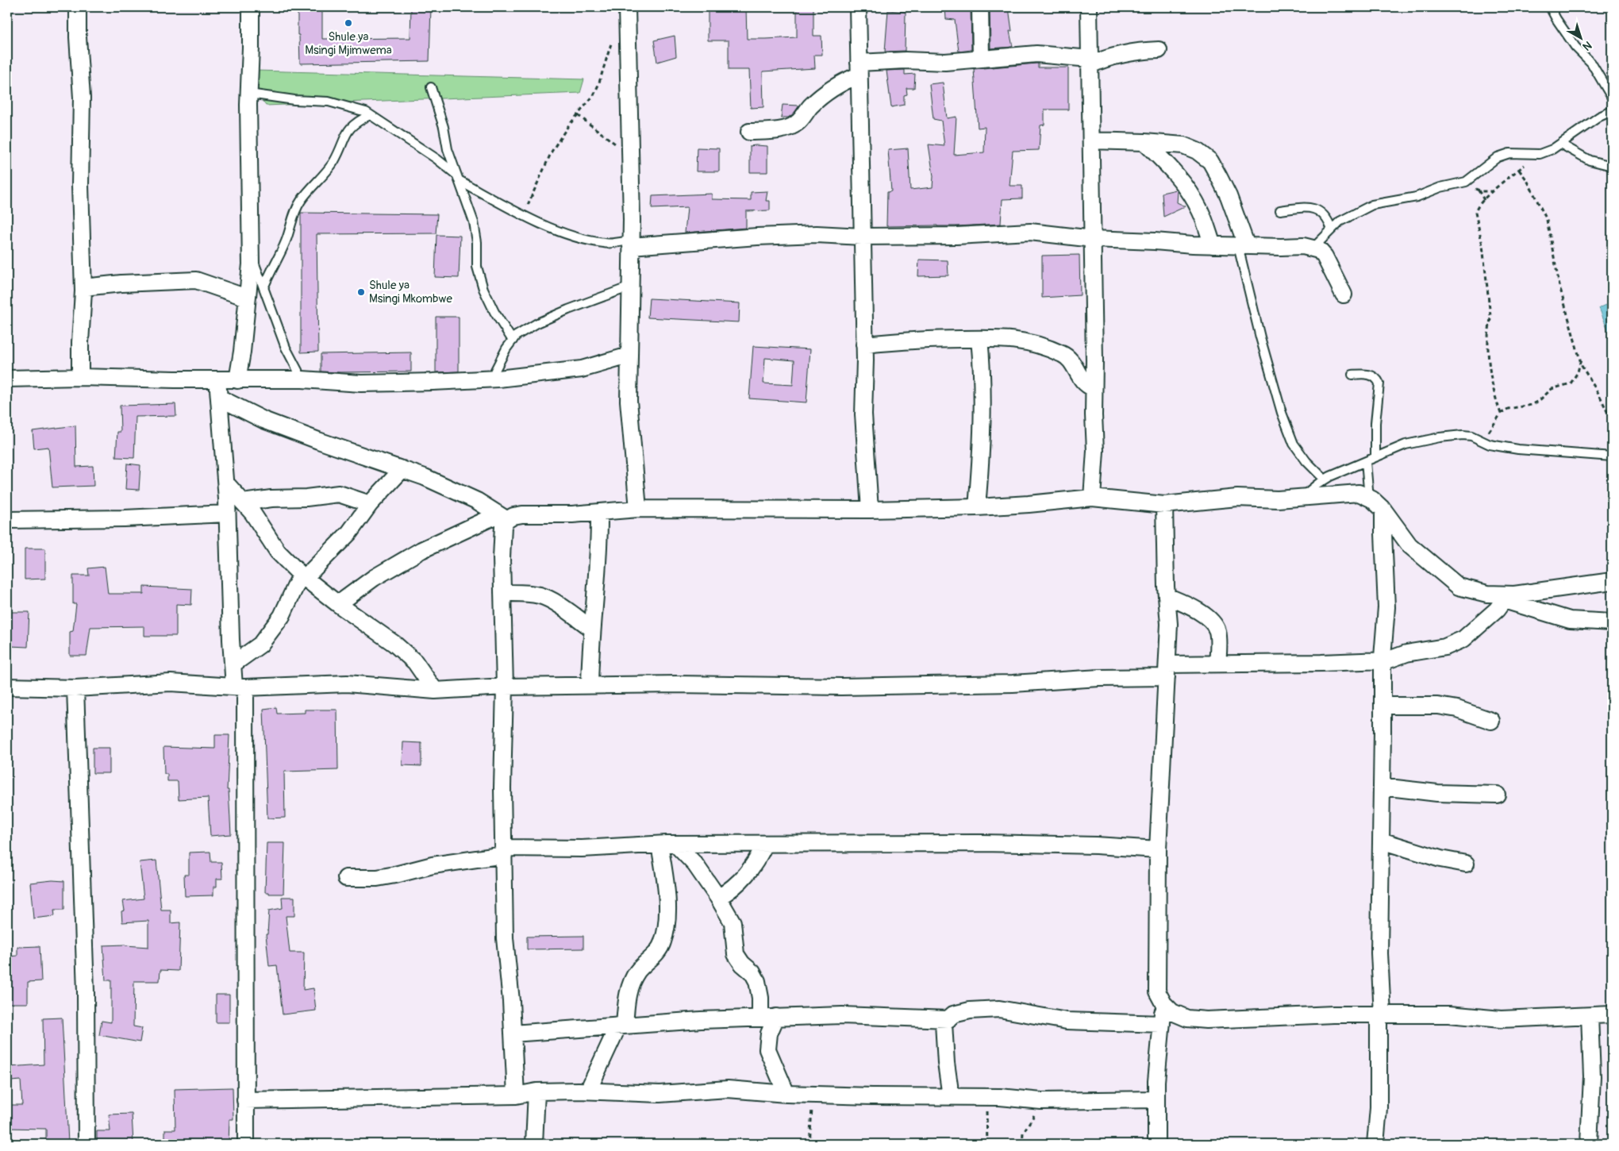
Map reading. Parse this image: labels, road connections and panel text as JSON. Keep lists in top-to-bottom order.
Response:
{
  "places": ["Shule ya Msingi Mjimwema", "Shule ya Msingi Mkombwe"],
  "north": "bottom right"
}
